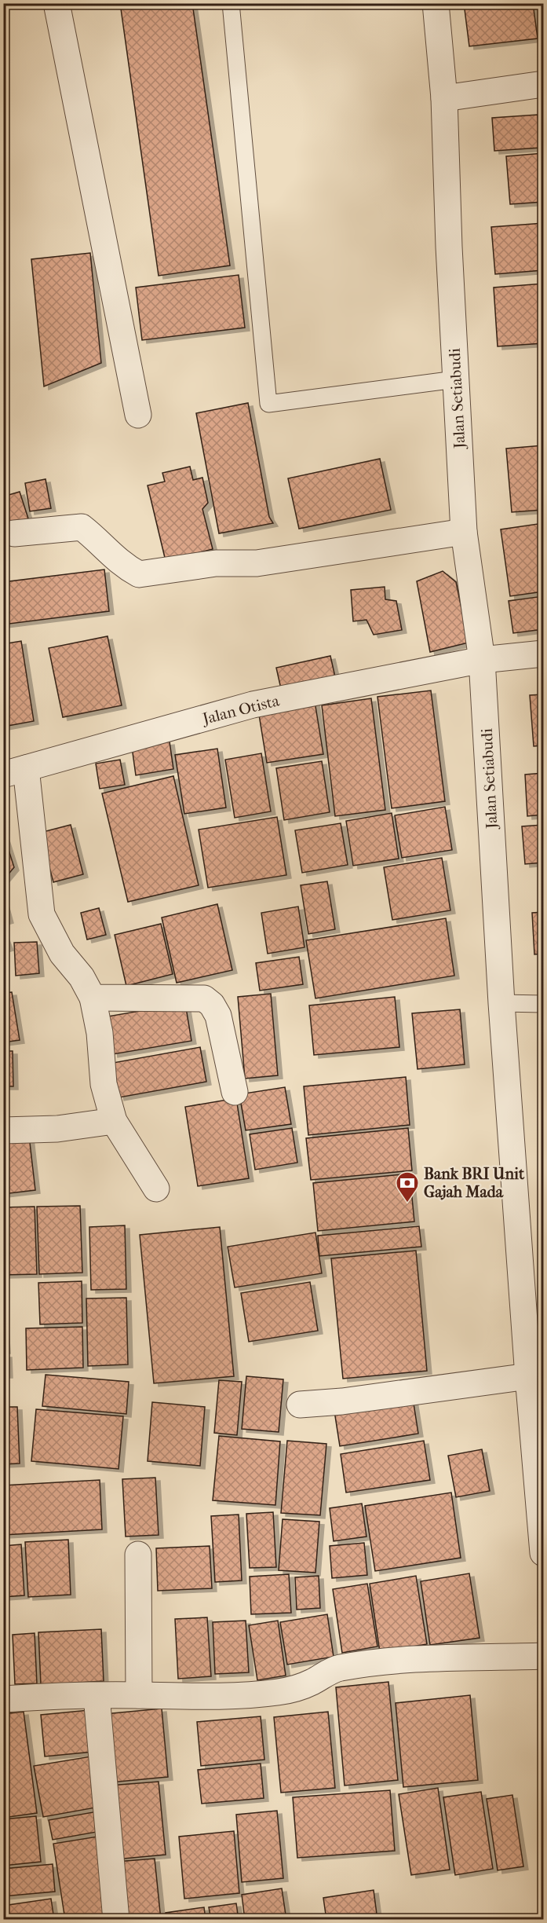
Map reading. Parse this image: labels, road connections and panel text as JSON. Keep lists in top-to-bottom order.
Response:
{
  "streets": {
    "street": ["Jalan Setiabudi", "Jalan Otista"]
  },
  "crossings": [
    ["Jalan Setiabudi", "Jalan Otista"]
  ],
  "places": {
    "bank": ["Bank BRI Unit Gajah Mada"]
  }
}
